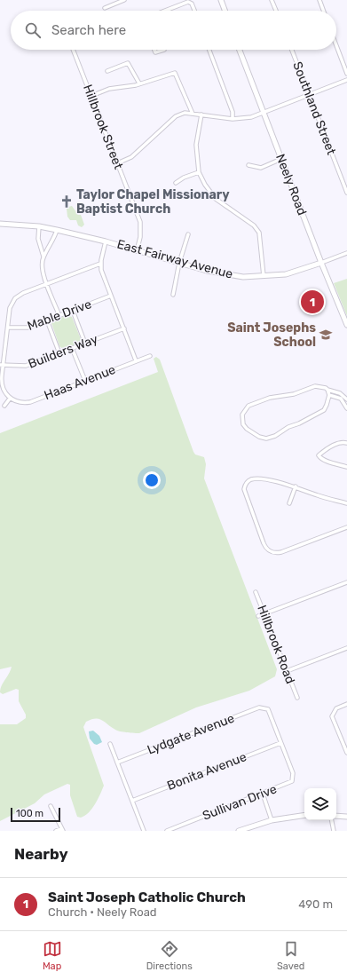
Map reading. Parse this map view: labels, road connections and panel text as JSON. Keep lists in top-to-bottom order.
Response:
{
  "streets": {
    "street": [
      "Southland Street",
      "Hillbrook Street",
      "Neely Road",
      "East Fairway Avenue",
      "Mable Drive",
      "Builders Way",
      "Haas Avenue",
      "Hillbrook Road",
      "Lydgate Avenue",
      "Bonita Avenue",
      "Sullivan Drive"
    ]
  },
  "crossings": [
    ["Hillbrook Street", "East Fairway Avenue"],
    ["Neely Road", "East Fairway Avenue"],
    ["Lydgate Avenue", "Bonita Avenue"],
    ["Lydgate Avenue", "Sullivan Drive"],
    ["Bonita Avenue", "Sullivan Drive"]
  ],
  "places": {
    "church": ["Taylor Chapel Missionary Baptist Church"],
    "school or university": ["Saint Josephs School"]
  },
  "scale_bar": "100 m",
  "page": {
    "search": "Search here",
    "pins": "1",
    "scale": "100 m",
    "heading": "Nearby",
    "list": [
      {
        "mark": "1",
        "name": "Saint Joseph Catholic Church",
        "note": "Church · Neely Road",
        "value": "490 m"
      }
    ],
    "nav": ["Map", "Directions", "Saved"]
  }
}
